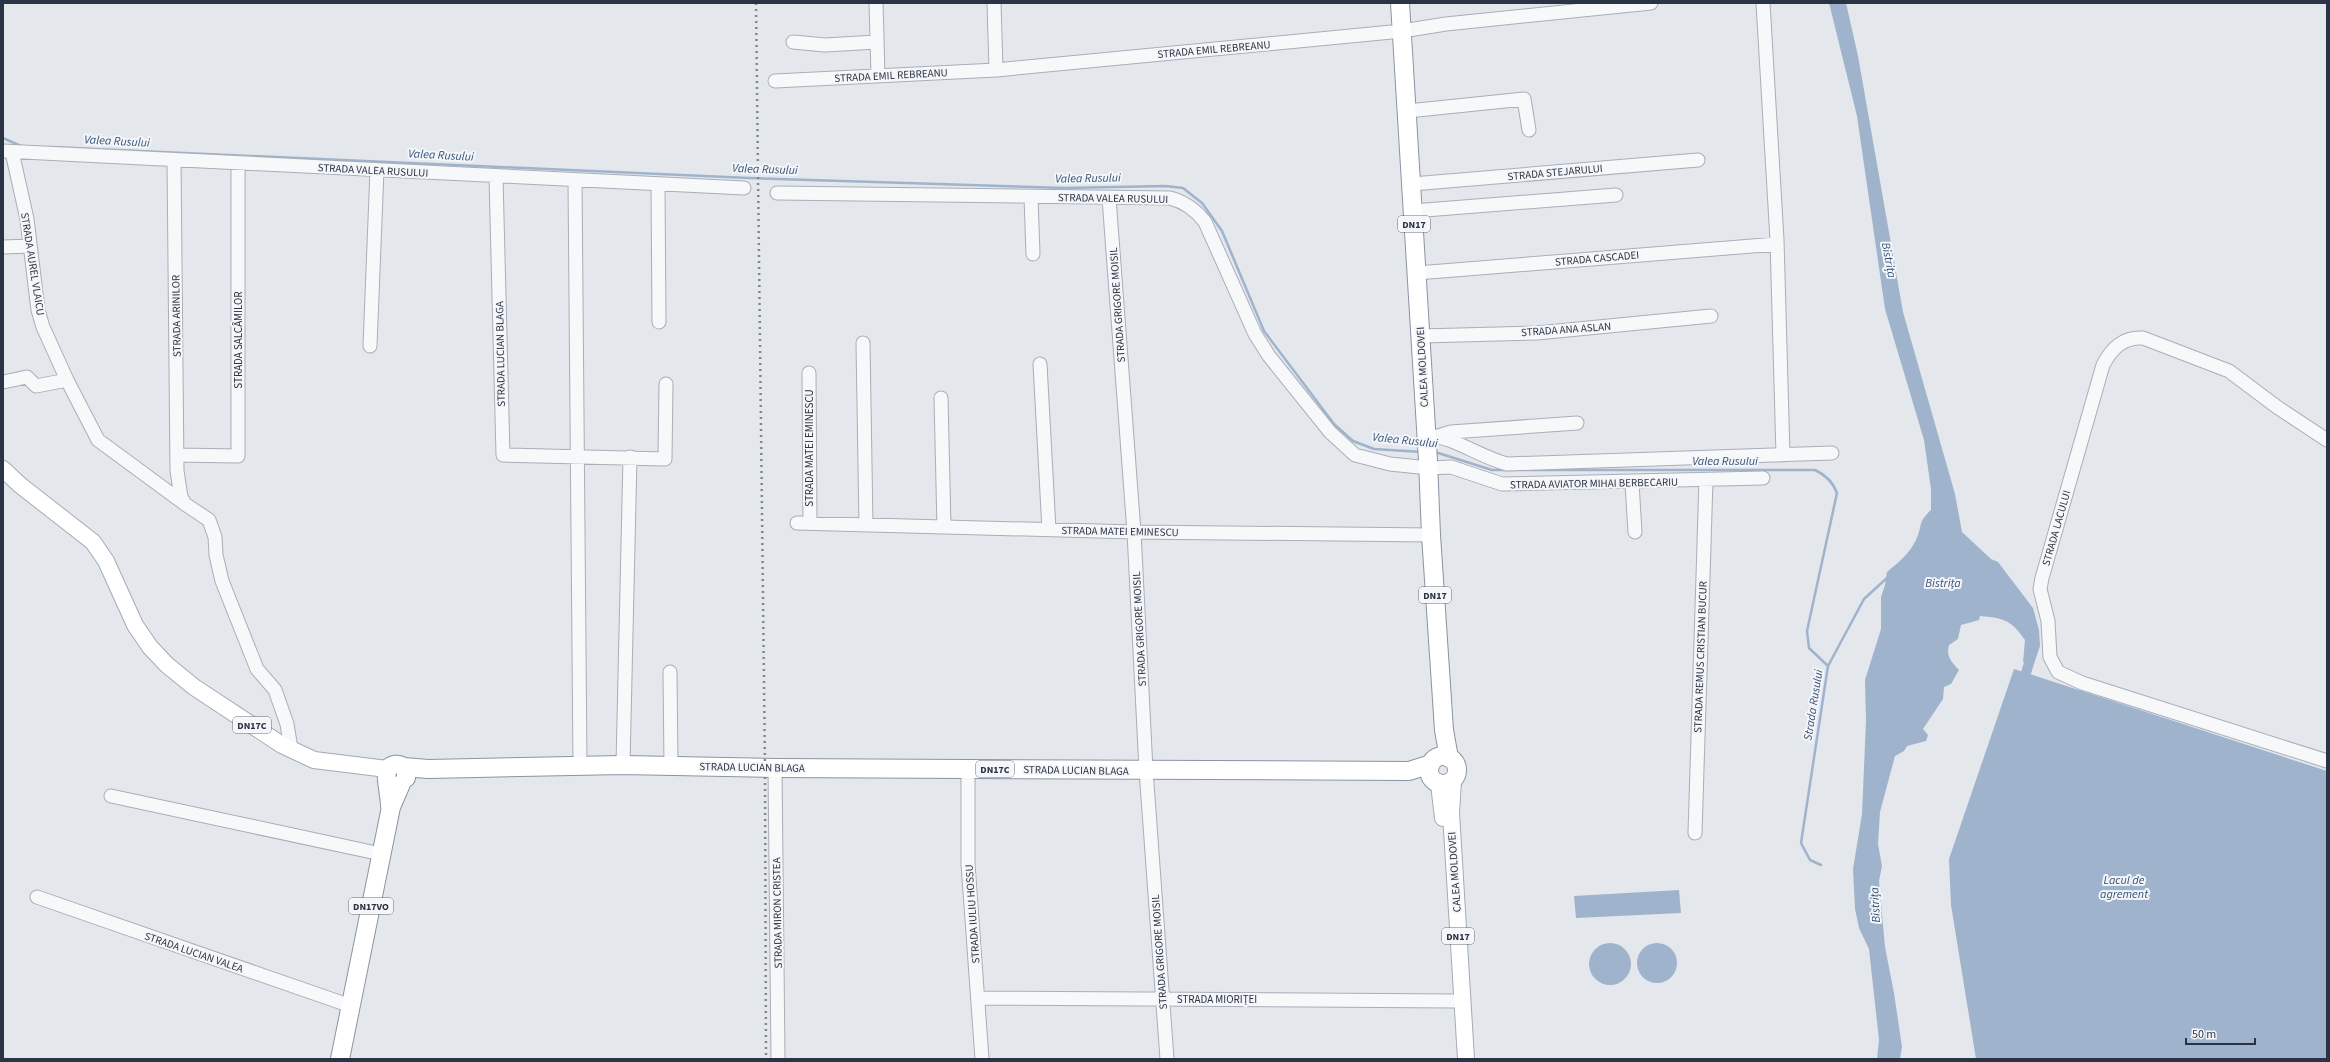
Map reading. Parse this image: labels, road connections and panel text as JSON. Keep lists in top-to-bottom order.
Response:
{
  "streets": {
    "highway": [
      "DN17",
      "STRADA LUCIAN BLAGA",
      "CALEA MOLDOVEI",
      "DN17C",
      "DN17VO"
    ],
    "street": [
      "STRADA EMIL REBREANU",
      "STRADA VALEA RUSULUI",
      "STRADA STEJARULUI",
      "STRADA CASCADEI",
      "STRADA AUREL VLAICU",
      "STRADA GRIGORE MOISIL",
      "STRADA ARINILOR",
      "STRADA ANA ASLAN",
      "STRADA SALCÂMILOR",
      "STRADA MATEI EMINESCU",
      "STRADA AVIATOR MIHAI BERBECARIU",
      "STRADA LACULUI",
      "STRADA REMUS CRISTIAN BUCUR",
      "STRADA MIRON CRISTEA",
      "STRADA IULIU HOSSU",
      "STRADA LUCIAN VALEA",
      "STRADA MIORIȚEI"
    ]
  },
  "crossings": [
    ["STRADA EMIL REBREANU", "CALEA MOLDOVEI"],
    ["STRADA VALEA RUSULUI", "STRADA AUREL VLAICU"],
    ["STRADA VALEA RUSULUI", "STRADA GRIGORE MOISIL"],
    ["STRADA VALEA RUSULUI", "STRADA ARINILOR"],
    ["STRADA VALEA RUSULUI", "STRADA SALCÂMILOR"],
    ["STRADA VALEA RUSULUI", "STRADA LUCIAN BLAGA"],
    ["STRADA VALEA RUSULUI", "CALEA MOLDOVEI"],
    ["STRADA VALEA RUSULUI", "STRADA AVIATOR MIHAI BERBECARIU"],
    ["STRADA STEJARULUI", "CALEA MOLDOVEI"],
    ["STRADA CASCADEI", "CALEA MOLDOVEI"],
    ["STRADA AUREL VLAICU", "STRADA ARINILOR"],
    ["STRADA AUREL VLAICU", "DN17C"],
    ["STRADA GRIGORE MOISIL", "STRADA LUCIAN BLAGA"],
    ["STRADA GRIGORE MOISIL", "STRADA MATEI EMINESCU"],
    ["STRADA GRIGORE MOISIL", "STRADA MIORIȚEI"],
    ["STRADA ARINILOR", "STRADA SALCÂMILOR"],
    ["STRADA ANA ASLAN", "CALEA MOLDOVEI"],
    ["STRADA LUCIAN BLAGA", "CALEA MOLDOVEI"],
    ["STRADA LUCIAN BLAGA", "DN17C"],
    ["STRADA LUCIAN BLAGA", "DN17VO"],
    ["STRADA LUCIAN BLAGA", "STRADA MIRON CRISTEA"],
    ["STRADA LUCIAN BLAGA", "STRADA IULIU HOSSU"],
    ["CALEA MOLDOVEI", "STRADA MATEI EMINESCU"],
    ["CALEA MOLDOVEI", "STRADA AVIATOR MIHAI BERBECARIU"],
    ["CALEA MOLDOVEI", "STRADA MIORIȚEI"],
    ["STRADA AVIATOR MIHAI BERBECARIU", "STRADA REMUS CRISTIAN BUCUR"],
    ["DN17C", "DN17VO"],
    ["DN17VO", "STRADA LUCIAN VALEA"],
    ["STRADA IULIU HOSSU", "STRADA MIORIȚEI"]
  ],
  "water": [
    "Valea Rusului",
    "Bistrița",
    "Strada Rusului",
    "Lacul de agrement"
  ],
  "scale_bar": "50 m"
}
